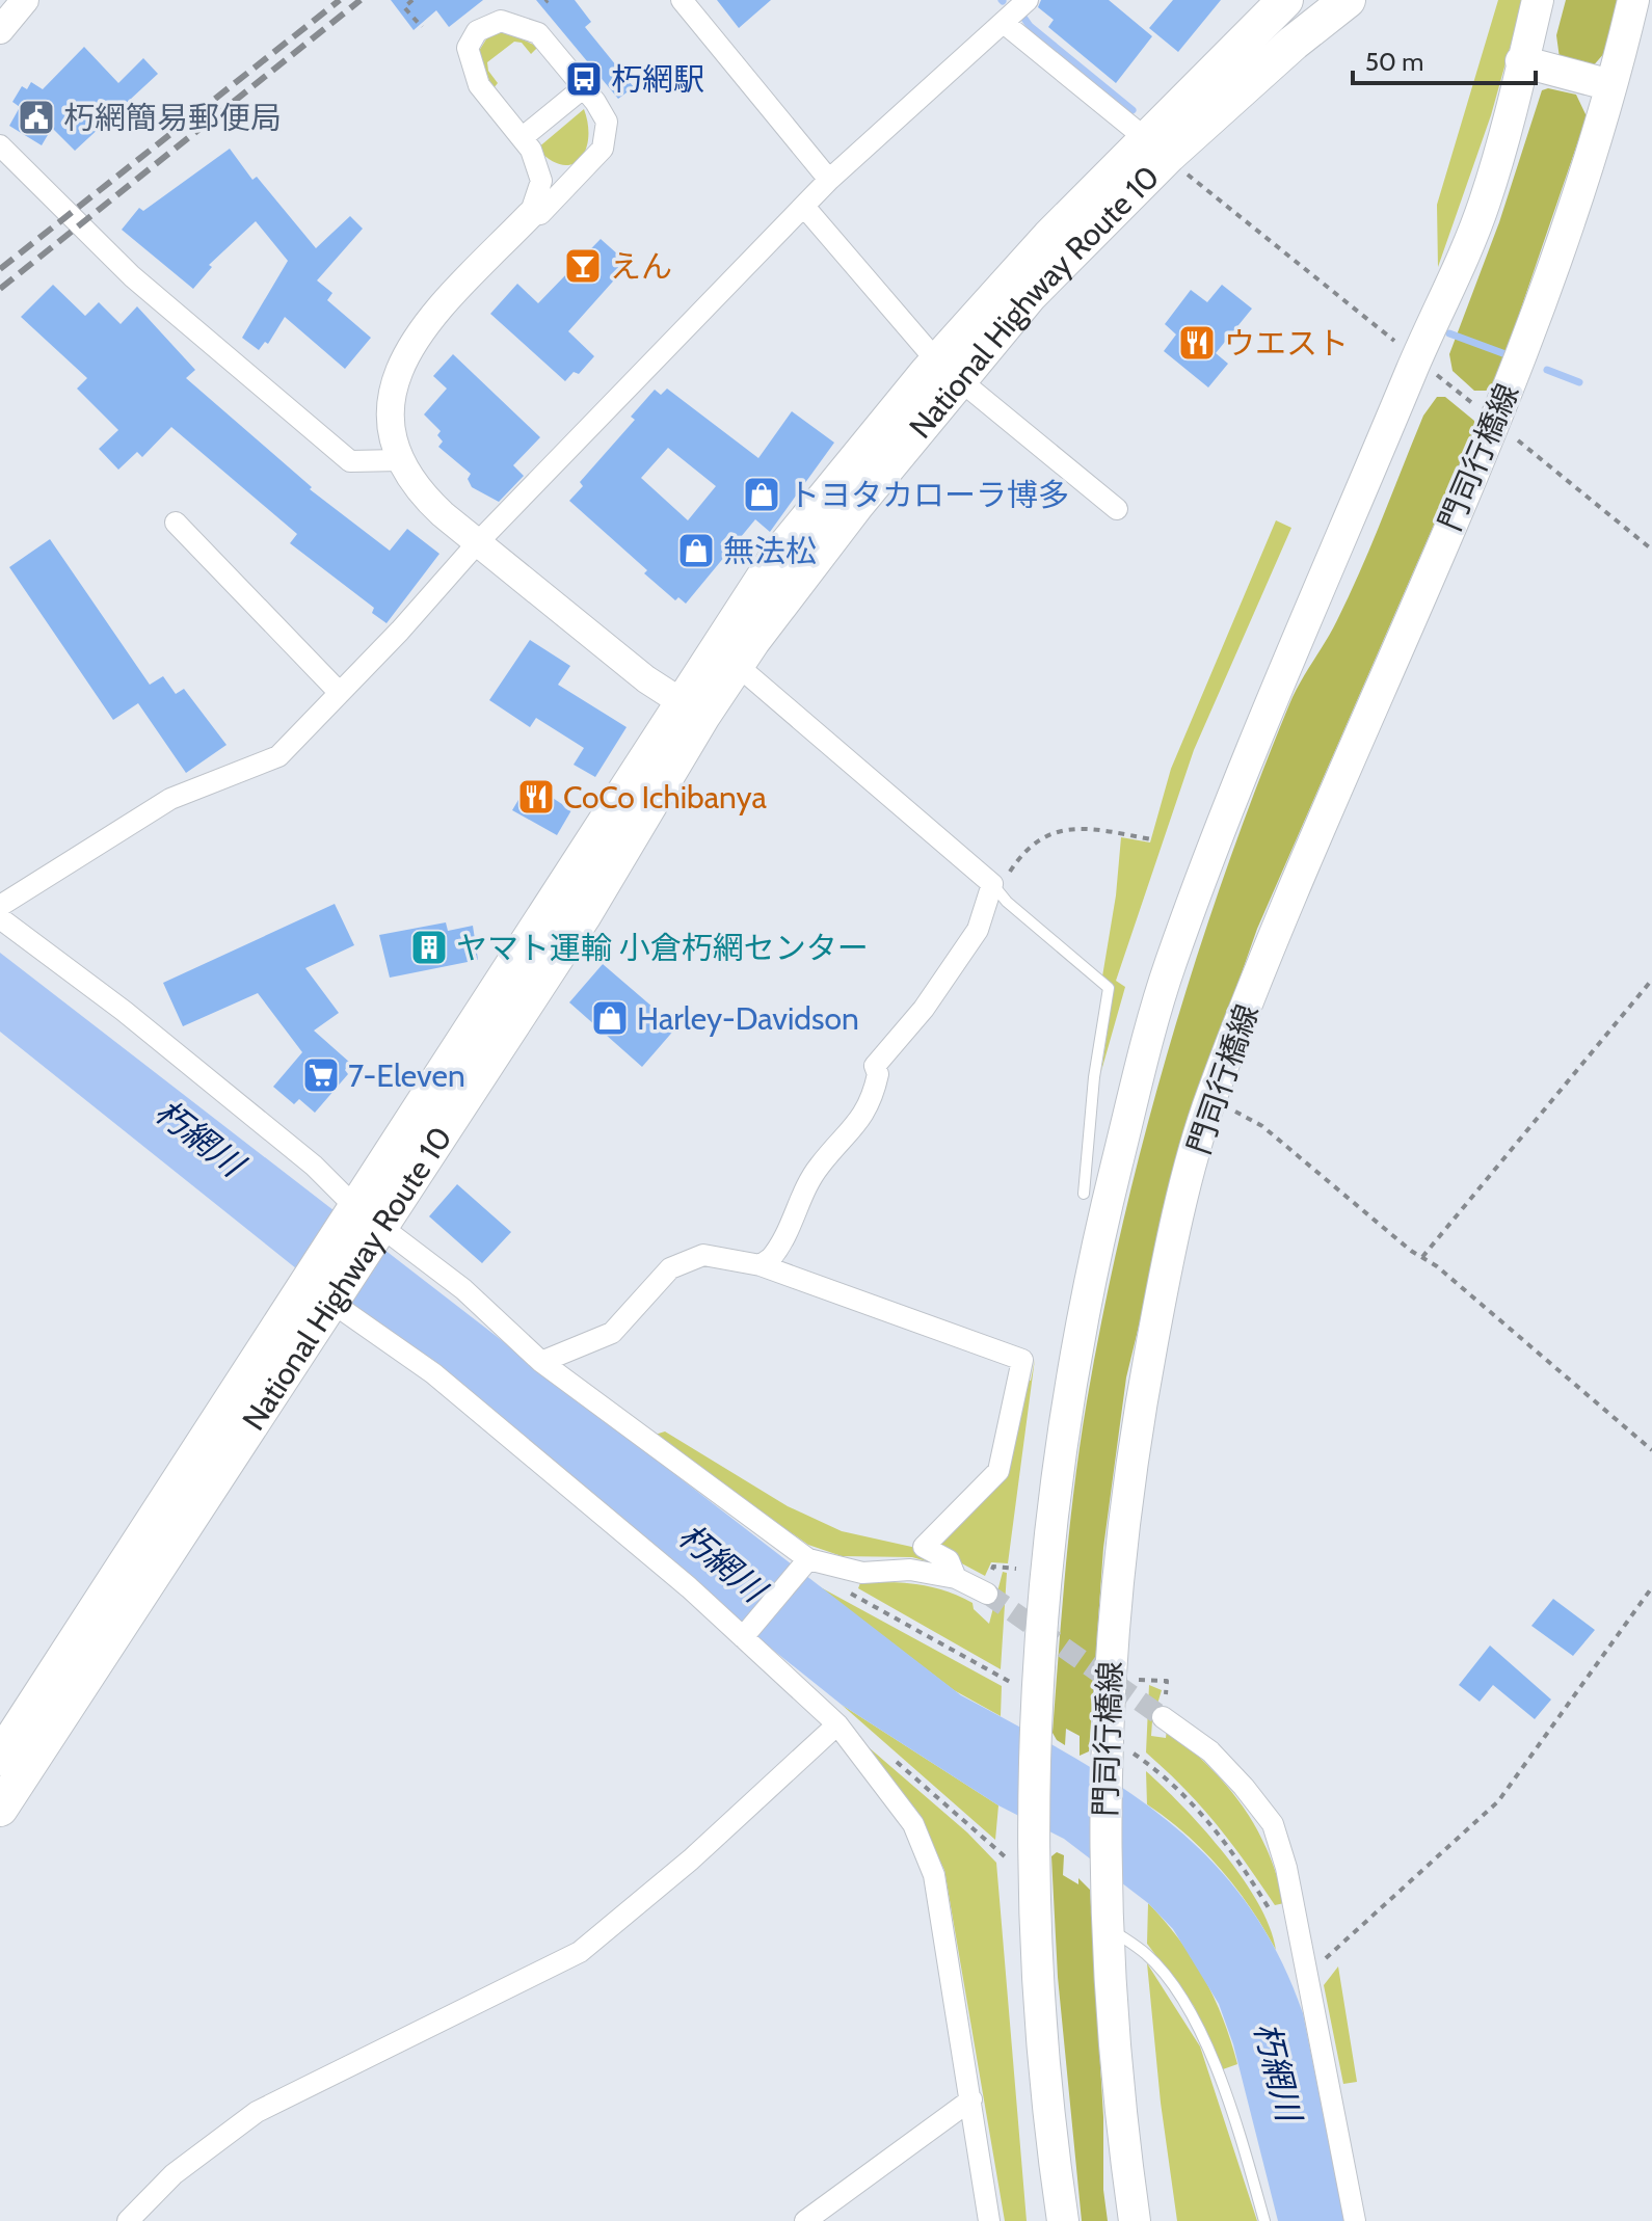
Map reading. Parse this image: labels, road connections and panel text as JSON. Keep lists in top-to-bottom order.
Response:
{
  "streets": {
    "highway": ["National Highway Route 10"],
    "main road": ["門司行橋線"]
  },
  "water": ["朽網川"],
  "places": {
    "bus stop": ["朽網駅"],
    "public building": ["朽網簡易郵便局"],
    "bar": ["えん"],
    "restaurant": ["ウエスト", "CoCo Ichibanya"],
    "shop": ["トヨタカローラ博多", "無法松", "Harley-Davidson"],
    "building": ["ヤマト運輸 小倉朽網センター"],
    "supermarket": ["7-Eleven"]
  },
  "scale_bar": "50 m"
}
